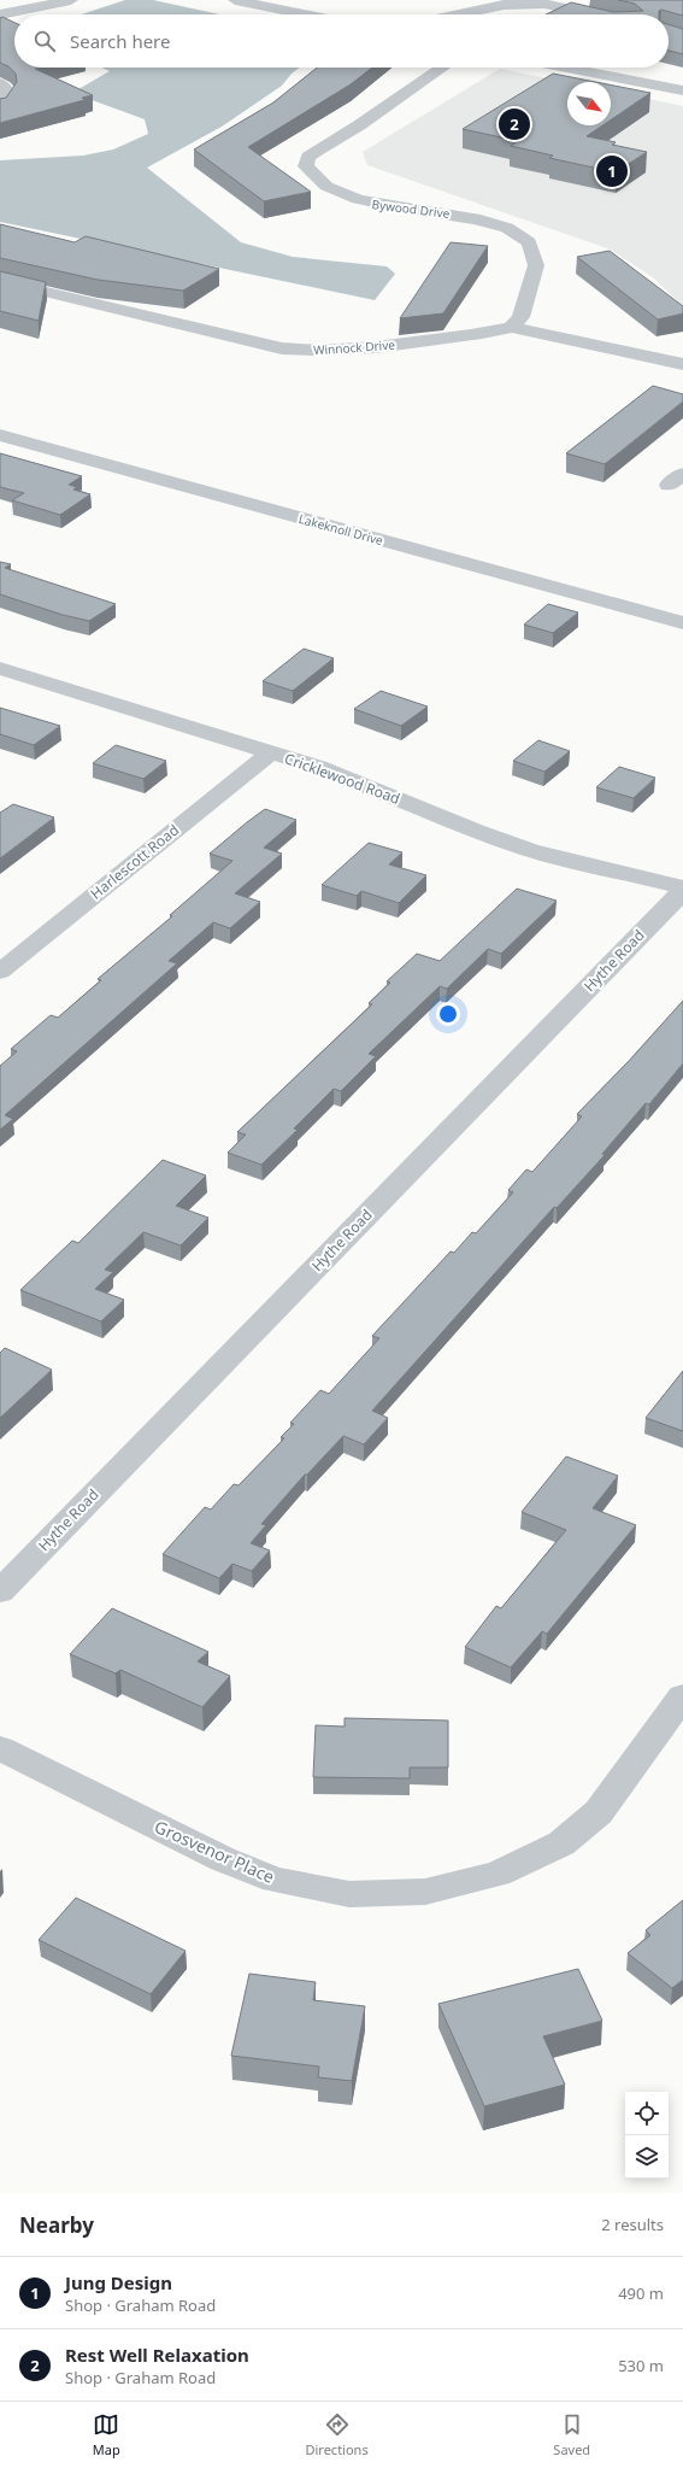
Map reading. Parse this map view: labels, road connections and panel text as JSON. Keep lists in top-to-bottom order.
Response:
{
  "streets": {
    "street": [
      "Bywood Drive",
      "Winnock Drive",
      "Lakeknoll Drive",
      "Cricklewood Road",
      "Harlescott Road",
      "Hythe Road",
      "Grosvenor Place"
    ]
  },
  "crossings": [
    ["Bywood Drive", "Winnock Drive"],
    ["Cricklewood Road", "Harlescott Road"],
    ["Cricklewood Road", "Hythe Road"]
  ],
  "north": "bottom right",
  "page": {
    "search": "Search here",
    "pins": ["2", "1"],
    "heading": ["Nearby", "2 results"],
    "list": [
      {
        "mark": "1",
        "name": "Jung Design",
        "note": "Shop · Graham Road",
        "value": "490 m"
      },
      {
        "mark": "2",
        "name": "Rest Well Relaxation",
        "note": "Shop · Graham Road",
        "value": "530 m"
      }
    ],
    "nav": ["Map", "Directions", "Saved"]
  }
}
